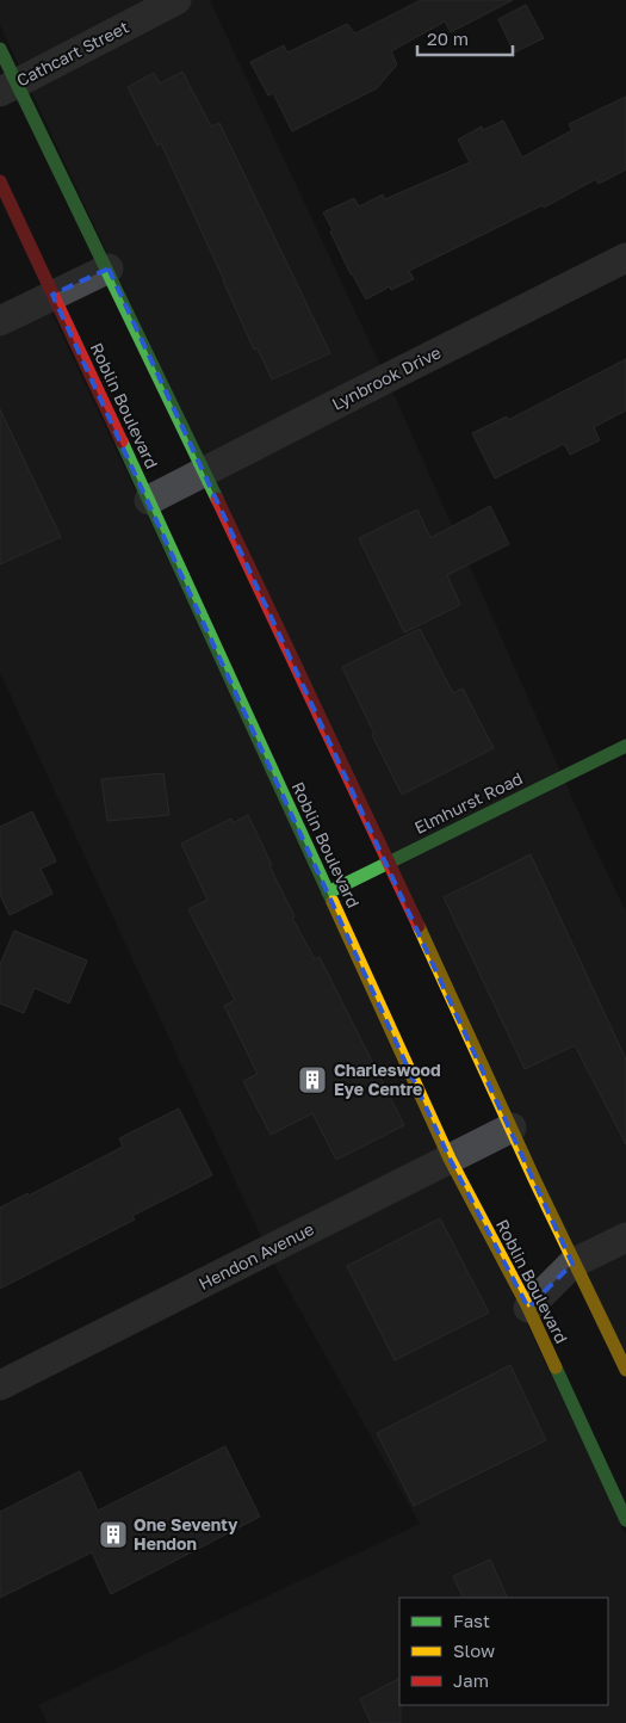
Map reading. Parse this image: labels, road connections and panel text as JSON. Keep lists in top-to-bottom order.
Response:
{
  "streets": {
    "main road": ["Roblin Boulevard", "Elmhurst Road"],
    "street": ["Cathcart Street", "Lynbrook Drive", "Hendon Avenue"]
  },
  "crossings": [
    ["Lynbrook Drive", "Roblin Boulevard"],
    ["Roblin Boulevard", "Elmhurst Road"],
    ["Roblin Boulevard", "Hendon Avenue"]
  ],
  "places": {
    "building": ["Charleswood Eye Centre", "One Seventy Hendon"]
  },
  "legend": ["Fast", "Slow", "Jam"],
  "scale_bar": "20 m"
}
